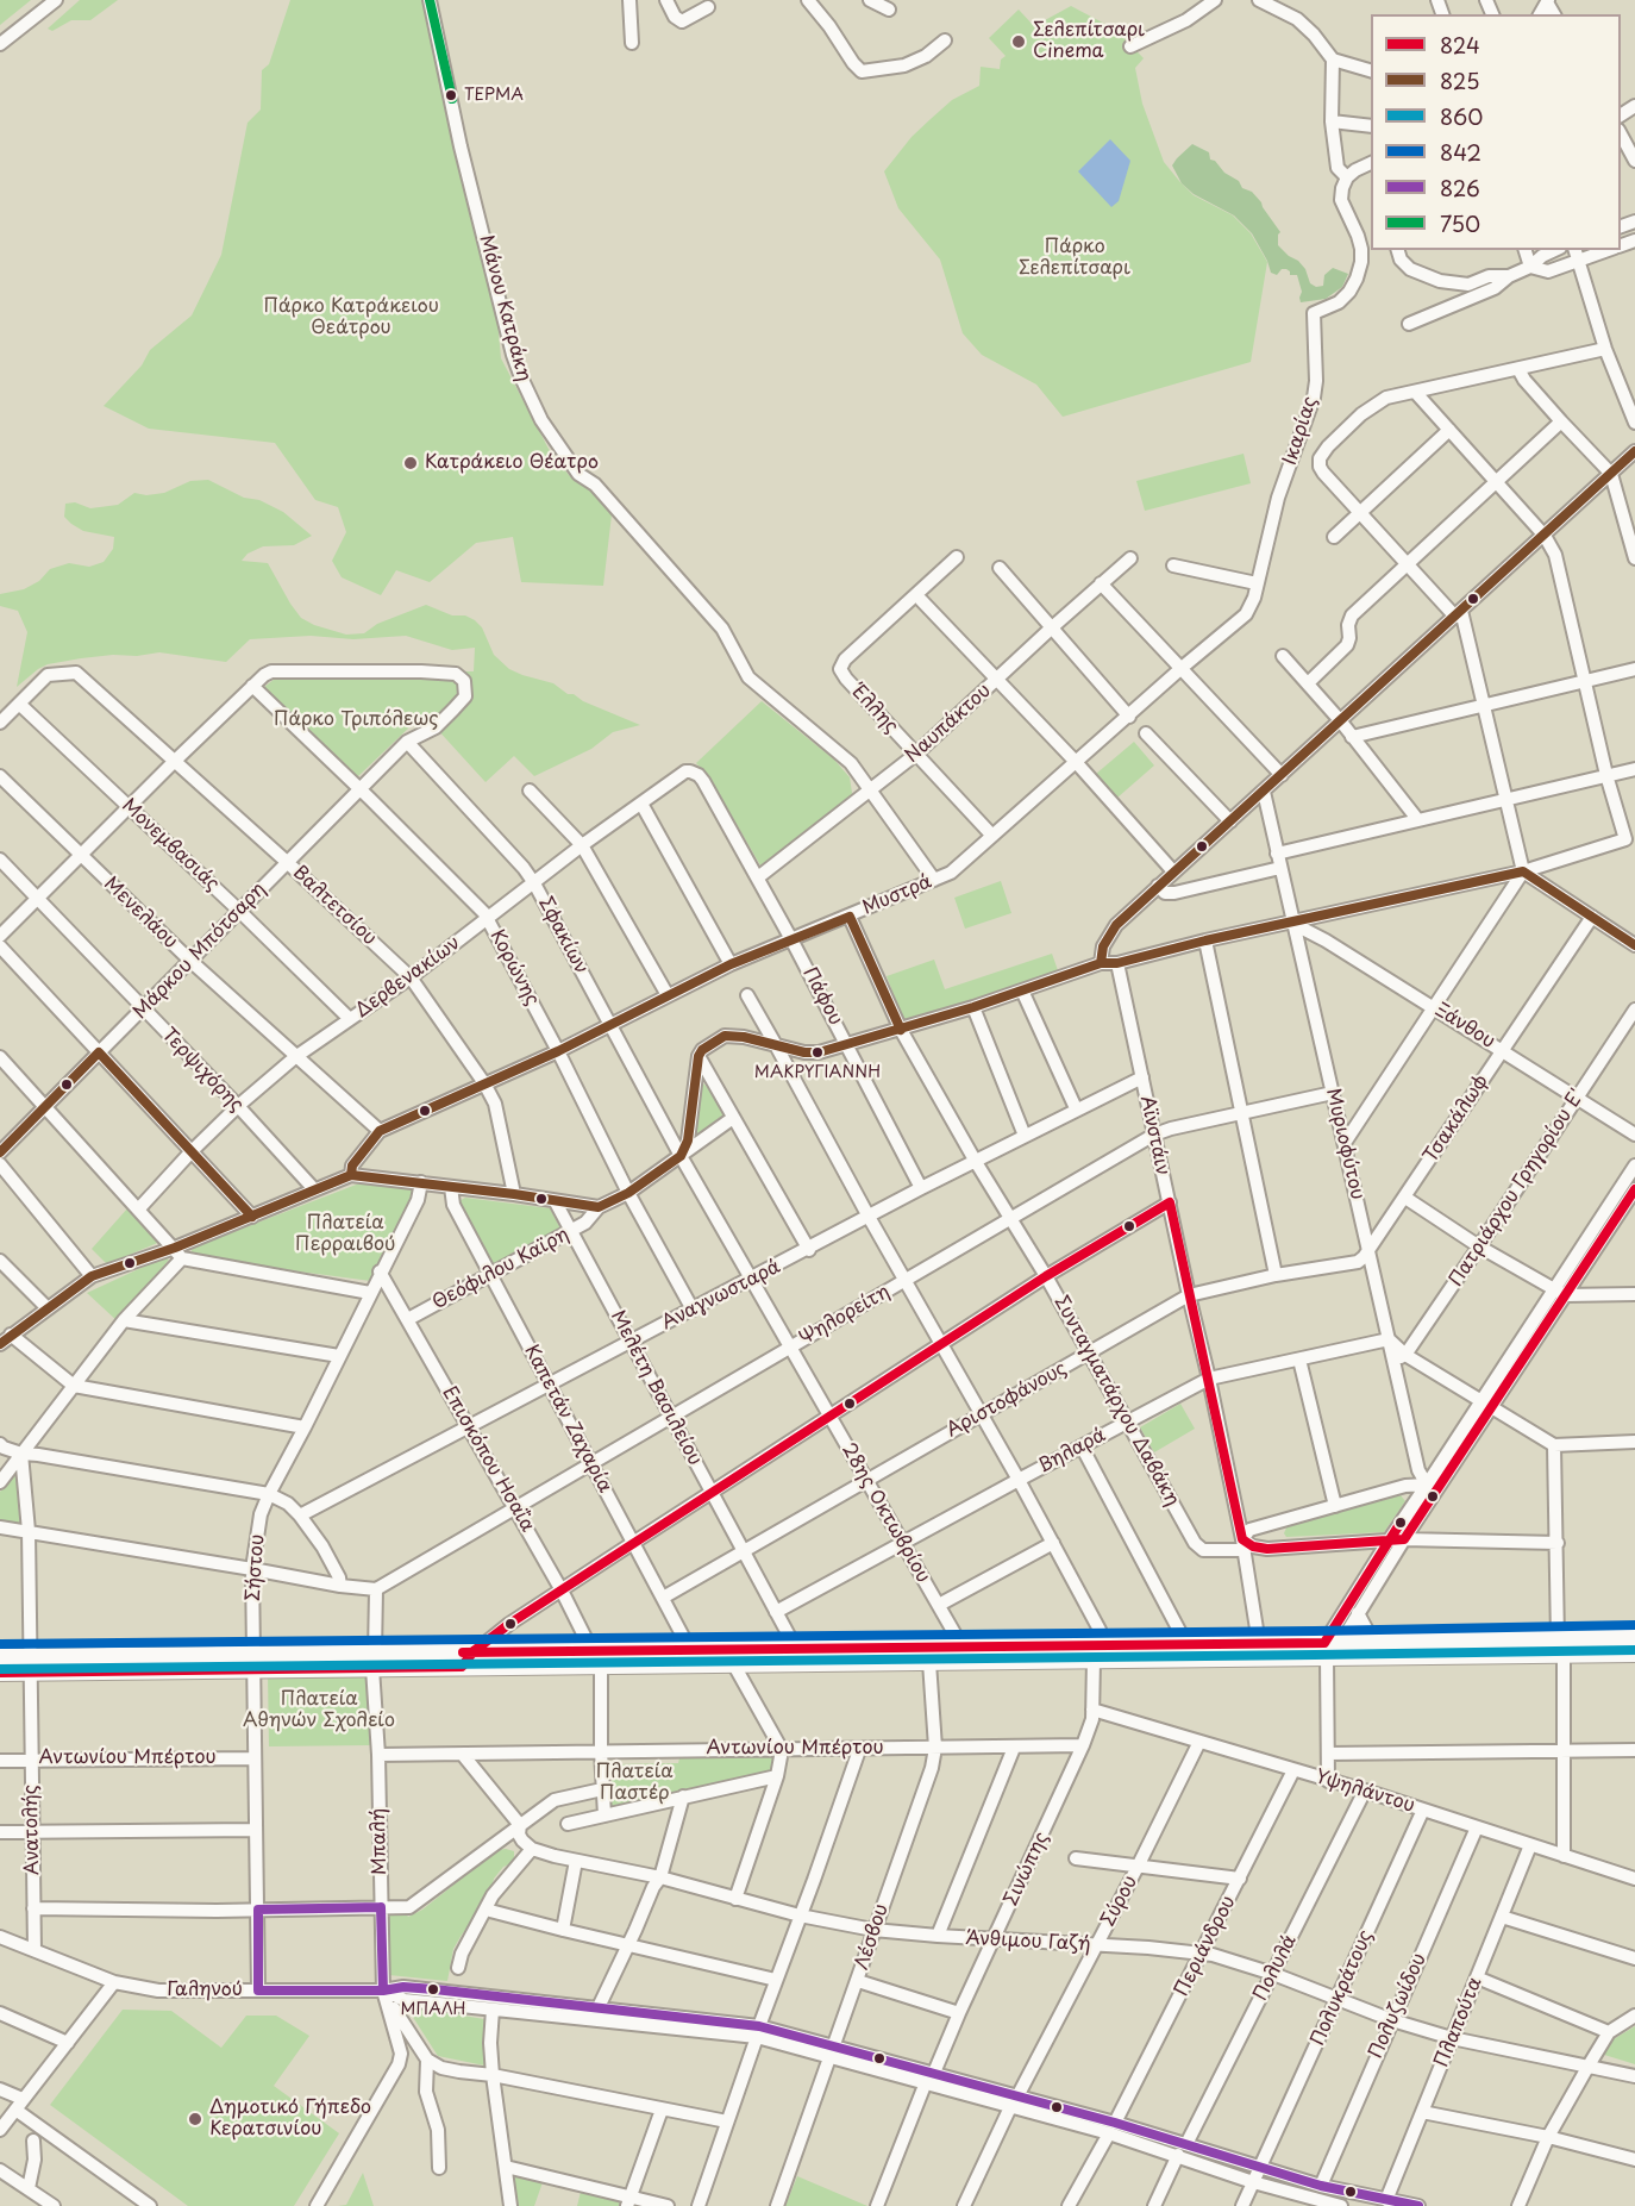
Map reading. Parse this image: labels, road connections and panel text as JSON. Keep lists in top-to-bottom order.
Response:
{
  "streets": {
    "street": [
      "Μάνου Κατράκη",
      "Ικαρίας",
      "Έλλης",
      "Ναυπάκτου",
      "Μονεμβασιάς",
      "Μυστρά",
      "Βαλτετσίου",
      "Μενελάου",
      "Σφακίων",
      "Μάρκου Μπότσαρη",
      "Κορώνης",
      "Δερβενακίων",
      "Πάφου",
      "Ξάνθου",
      "Τερψιχόρης",
      "Τσακάλωφ",
      "Αϊνστάιν",
      "Μυριοφύτου",
      "Πατριάρχου Γρηγορίου Ε'",
      "Θεόφιλου Καϊρη",
      "Αναγνωσταρά",
      "Ψηλορείτη",
      "Μελέτη Βασιλείου",
      "Αριστοφάνους",
      "Συνταγματάρχου Δαβάκη",
      "Καπετάν Ζαχαρία",
      "Βηλαρά",
      "Επισκόπου Ησαΐα",
      "28ης Οκτωβρίου",
      "Σήστου",
      "Αντωνίου Μπέρτου",
      "Υψηλάντου",
      "Ανατολής",
      "Μπαλή",
      "Σινώπης",
      "Σύρου",
      "Λέσβου",
      "Άνθιμου Γαζή",
      "Περιάνδρου",
      "Πολυλά",
      "Πολυκράτους",
      "Γαληνού",
      "Πολυζωίδου",
      "Πλαπούτα"
    ]
  },
  "crossings": [
    ["Μάνου Κατράκη", "Ναυπάκτου"],
    ["Μάνου Κατράκη", "Μυστρά"],
    ["Ικαρίας", "Μυστρά"],
    ["Έλλης", "Ναυπάκτου"],
    ["Έλλης", "Μυστρά"],
    ["Ναυπάκτου", "Πάφου"],
    ["Μονεμβασιάς", "Βαλτετσίου"],
    ["Μονεμβασιάς", "Μάρκου Μπότσαρη"],
    ["Μονεμβασιάς", "Δερβενακίων"],
    ["Μυστρά", "Βαλτετσίου"],
    ["Μυστρά", "Μενελάου"],
    ["Μυστρά", "Σφακίων"],
    ["Μυστρά", "Κορώνης"],
    ["Μυστρά", "Πάφου"],
    ["Μυστρά", "Συνταγματάρχου Δαβάκη"],
    ["Βαλτετσίου", "Μάρκου Μπότσαρη"],
    ["Βαλτετσίου", "Δερβενακίων"],
    ["Μενελάου", "Μάρκου Μπότσαρη"],
    ["Μενελάου", "Δερβενακίων"],
    ["Σφακίων", "Μάρκου Μπότσαρη"],
    ["Σφακίων", "Δερβενακίων"],
    ["Σφακίων", "Θεόφιλου Καϊρη"],
    ["Σφακίων", "28ης Οκτωβρίου"],
    ["Μάρκου Μπότσαρη", "Κορώνης"],
    ["Μάρκου Μπότσαρη", "Τερψιχόρης"],
    ["Κορώνης", "Δερβενακίων"],
    ["Κορώνης", "Θεόφιλου Καϊρη"],
    ["Κορώνης", "Αναγνωσταρά"],
    ["Δερβενακίων", "Πάφου"],
    ["Δερβενακίων", "Τερψιχόρης"],
    ["Πάφου", "Αναγνωσταρά"],
    ["Ξάνθου", "Τσακάλωφ"],
    ["Ξάνθου", "Μυριοφύτου"],
    ["Ξάνθου", "Πατριάρχου Γρηγορίου Ε'"],
    ["Τσακάλωφ", "Μυριοφύτου"],
    ["Τσακάλωφ", "Αριστοφάνους"],
    ["Αϊνστάιν", "Αναγνωσταρά"],
    ["Αϊνστάιν", "Ψηλορείτη"],
    ["Αϊνστάιν", "Αριστοφάνους"],
    ["Αϊνστάιν", "Συνταγματάρχου Δαβάκη"],
    ["Αϊνστάιν", "Βηλαρά"],
    ["Μυριοφύτου", "Πατριάρχου Γρηγορίου Ε'"],
    ["Μυριοφύτου", "Ψηλορείτη"],
    ["Μυριοφύτου", "Αριστοφάνους"],
    ["Μυριοφύτου", "Βηλαρά"],
    ["Θεόφιλου Καϊρη", "Μελέτη Βασιλείου"],
    ["Θεόφιλου Καϊρη", "Καπετάν Ζαχαρία"],
    ["Θεόφιλου Καϊρη", "Επισκόπου Ησαΐα"],
    ["Θεόφιλου Καϊρη", "28ης Οκτωβρίου"],
    ["Αναγνωσταρά", "Μελέτη Βασιλείου"],
    ["Αναγνωσταρά", "Συνταγματάρχου Δαβάκη"],
    ["Αναγνωσταρά", "Καπετάν Ζαχαρία"],
    ["Αναγνωσταρά", "Επισκόπου Ησαΐα"],
    ["Αναγνωσταρά", "28ης Οκτωβρίου"],
    ["Αναγνωσταρά", "Σινώπης"],
    ["Ψηλορείτη", "Μελέτη Βασιλείου"],
    ["Ψηλορείτη", "Συνταγματάρχου Δαβάκη"],
    ["Ψηλορείτη", "Καπετάν Ζαχαρία"],
    ["Ψηλορείτη", "Επισκόπου Ησαΐα"],
    ["Ψηλορείτη", "28ης Οκτωβρίου"],
    ["Ψηλορείτη", "Μπαλή"],
    ["Ψηλορείτη", "Σινώπης"],
    ["Μελέτη Βασιλείου", "Αριστοφάνους"],
    ["Μελέτη Βασιλείου", "Βηλαρά"],
    ["Αριστοφάνους", "Συνταγματάρχου Δαβάκη"],
    ["Αριστοφάνους", "Καπετάν Ζαχαρία"],
    ["Αριστοφάνους", "28ης Οκτωβρίου"],
    ["Αριστοφάνους", "Σινώπης"],
    ["Συνταγματάρχου Δαβάκη", "Βηλαρά"],
    ["Βηλαρά", "28ης Οκτωβρίου"],
    ["Βηλαρά", "Σινώπης"],
    ["Επισκόπου Ησαΐα", "Σήστου"],
    ["Σήστου", "Αντωνίου Μπέρτου"],
    ["Σήστου", "Γαληνού"],
    ["Αντωνίου Μπέρτου", "Ανατολής"],
    ["Αντωνίου Μπέρτου", "Μπαλή"],
    ["Αντωνίου Μπέρτου", "Σινώπης"],
    ["Αντωνίου Μπέρτου", "Λέσβου"],
    ["Υψηλάντου", "Σινώπης"],
    ["Υψηλάντου", "Σύρου"],
    ["Υψηλάντου", "Περιάνδρου"],
    ["Υψηλάντου", "Πολυλά"],
    ["Υψηλάντου", "Πολυκράτους"],
    ["Υψηλάντου", "Πολυζωίδου"],
    ["Υψηλάντου", "Πλαπούτα"],
    ["Ανατολής", "Γαληνού"],
    ["Μπαλή", "Γαληνού"],
    ["Σινώπης", "Άνθιμου Γαζή"],
    ["Σινώπης", "Γαληνού"],
    ["Σύρου", "Άνθιμου Γαζή"],
    ["Σύρου", "Γαληνού"],
    ["Λέσβου", "Άνθιμου Γαζή"],
    ["Λέσβου", "Γαληνού"],
    ["Άνθιμου Γαζή", "Περιάνδρου"],
    ["Άνθιμου Γαζή", "Πολυλά"],
    ["Άνθιμου Γαζή", "Πολυκράτους"],
    ["Άνθιμου Γαζή", "Πολυζωίδου"],
    ["Άνθιμου Γαζή", "Πλαπούτα"],
    ["Περιάνδρου", "Γαληνού"],
    ["Πολυλά", "Γαληνού"],
    ["Πολυκράτους", "Γαληνού"],
    ["Γαληνού", "Πολυζωίδου"],
    ["Γαληνού", "Πλαπούτα"]
  ],
  "parks": [
    "Πάρκο Σελεπίτσαρι",
    "Πάρκο Κατράκειου Θεάτρου",
    "Πάρκο Τριπόλεως",
    "Πλατεία Περραιβού",
    "Πλατεία Αθηνών Σχολείο",
    "Πλατεία Παστέρ"
  ],
  "places": [
    "Σελεπίτσαρι Cinema",
    "ΤΕΡΜΑ",
    "Κατράκειο Θέατρο",
    "ΜΑΚΡΥΓΙΑΝΝΗ",
    "ΜΠΑΛΗ",
    "Δημοτικό Γήπεδο Κερατσινίου"
  ],
  "lines": [
    "transit line 750",
    "transit line 825",
    "transit line 824",
    "transit line 842",
    "transit line 860",
    "transit line 826"
  ],
  "legend": [
    "824",
    "825",
    "860",
    "842",
    "826",
    "750"
  ]
}
